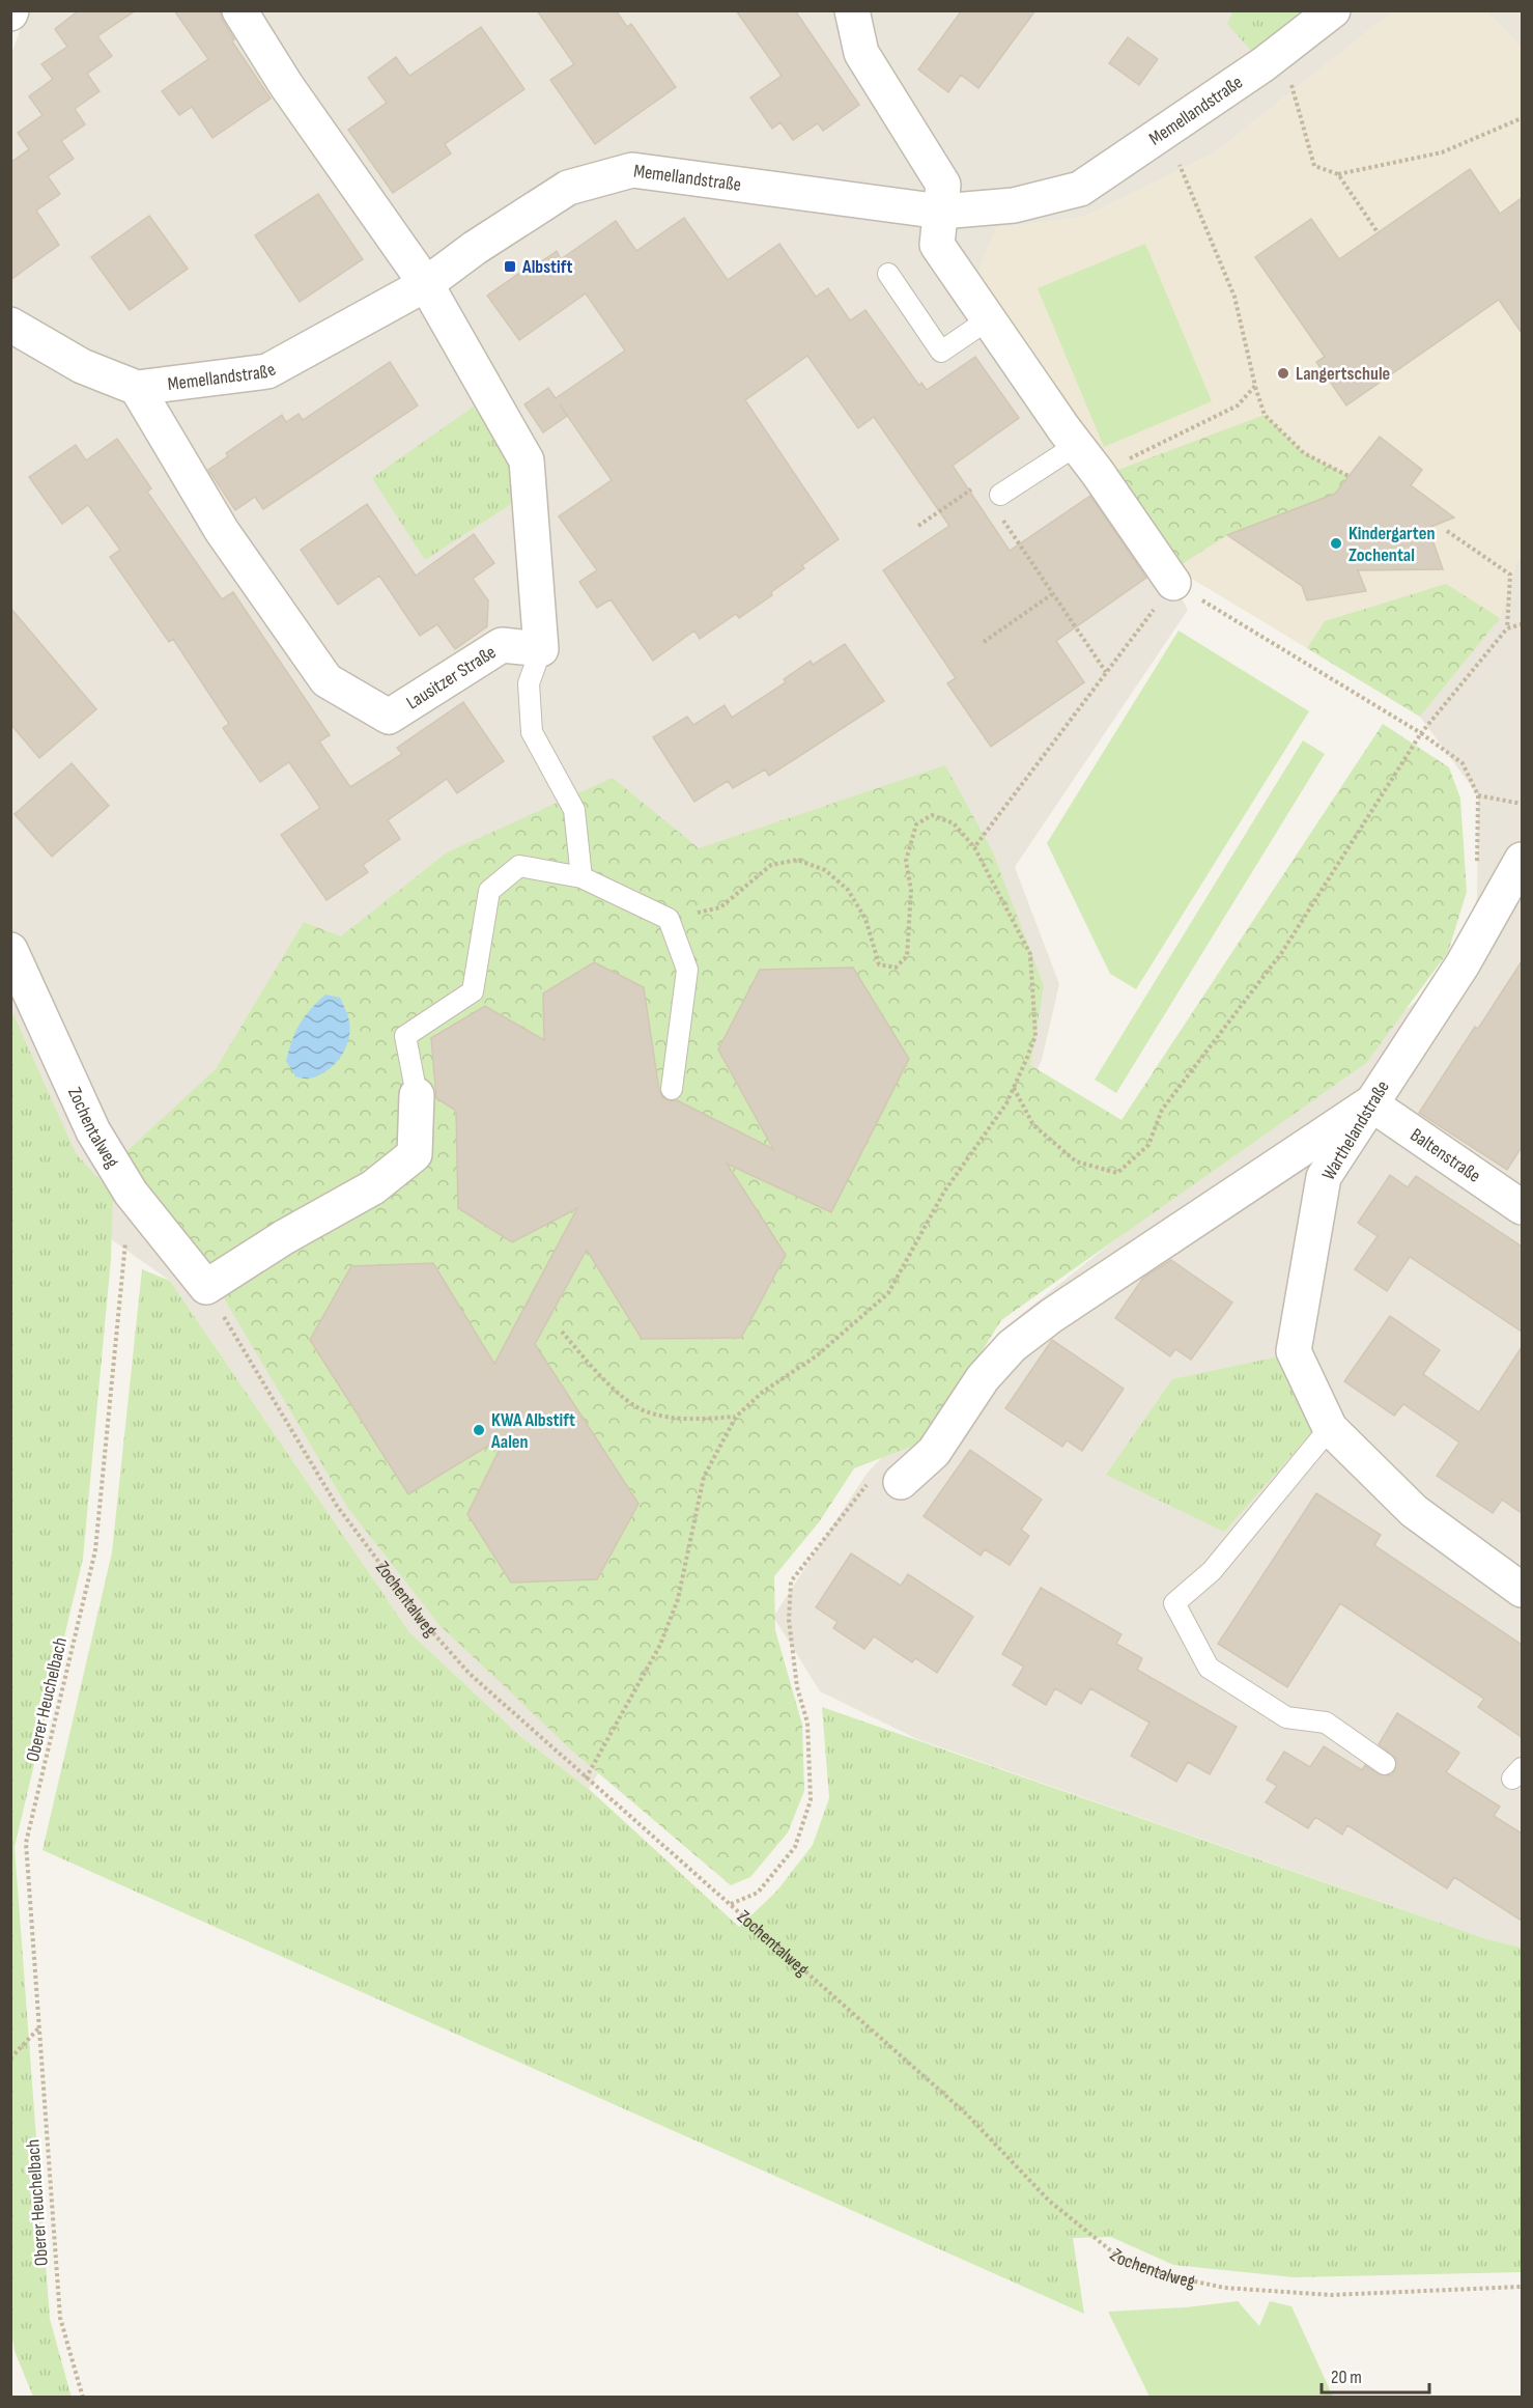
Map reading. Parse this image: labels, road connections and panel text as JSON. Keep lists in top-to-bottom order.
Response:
{
  "streets": {
    "street": [
      "Memellandstraße",
      "Lausitzer Straße",
      "Zochentalweg",
      "Warthelandstraße",
      "Baltenstraße"
    ],
    "path": ["Oberer Heuchelbach"]
  },
  "crossings": [
    ["Memellandstraße", "Lausitzer Straße"],
    ["Zochentalweg", "Oberer Heuchelbach"],
    ["Warthelandstraße", "Baltenstraße"]
  ],
  "places": {
    "transit": ["Albstift"],
    "other": ["Langertschule", "Kindergarten Zochental", "KWA Albstift Aalen"]
  },
  "scale_bar": "20 m"
}
